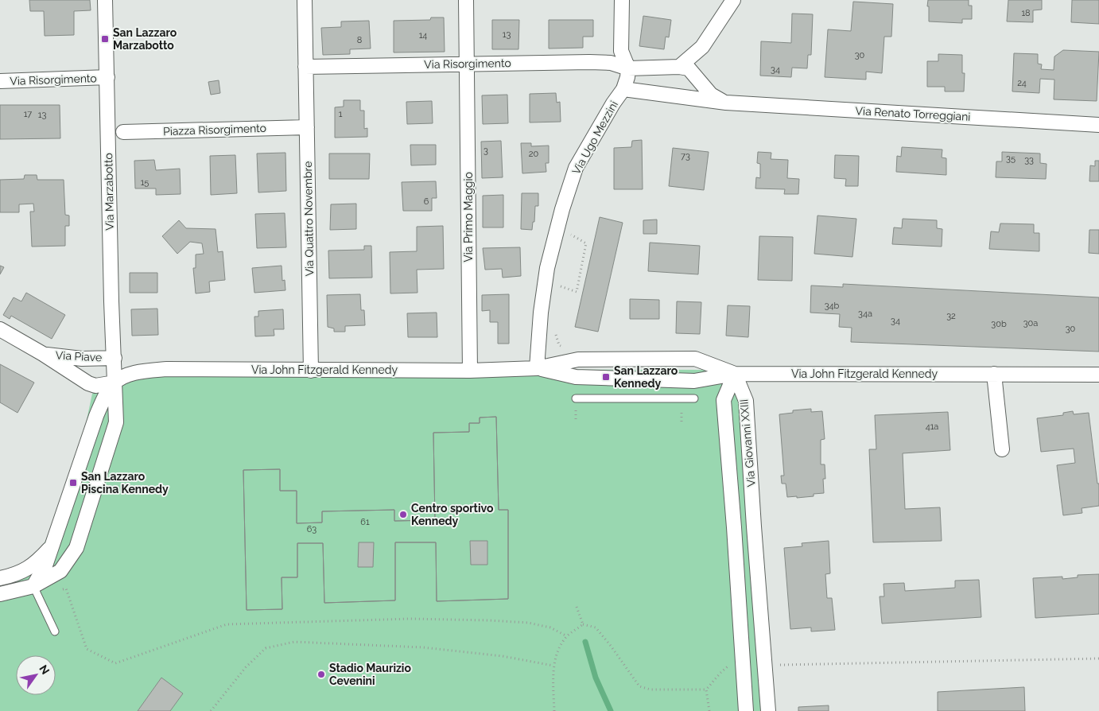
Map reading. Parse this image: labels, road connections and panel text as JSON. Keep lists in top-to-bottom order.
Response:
{
  "streets": {
    "street": [
      "Via Risorgimento",
      "Via Renato Torreggiani",
      "Piazza Risorgimento",
      "Via Ugo Mezzini",
      "Via Marzabotto",
      "Via Primo Maggio",
      "Via Quattro Novembre",
      "Via Piave",
      "Via John Fitzgerald Kennedy",
      "Via Giovanni XXIII"
    ]
  },
  "crossings": [
    ["Via Risorgimento", "Via Ugo Mezzini"],
    ["Via Risorgimento", "Via Marzabotto"],
    ["Via Risorgimento", "Via Primo Maggio"],
    ["Via Risorgimento", "Via Quattro Novembre"],
    ["Via Renato Torreggiani", "Via Ugo Mezzini"],
    ["Piazza Risorgimento", "Via Quattro Novembre"],
    ["Via Ugo Mezzini", "Via John Fitzgerald Kennedy"],
    ["Via Marzabotto", "Via Piave"],
    ["Via Marzabotto", "Via John Fitzgerald Kennedy"],
    ["Via Primo Maggio", "Via John Fitzgerald Kennedy"],
    ["Via Quattro Novembre", "Via John Fitzgerald Kennedy"],
    ["Via Piave", "Via John Fitzgerald Kennedy"],
    ["Via John Fitzgerald Kennedy", "Via Giovanni XXIII"]
  ],
  "places": {
    "transit": ["San Lazzaro Marzabotto", "San Lazzaro Kennedy", "San Lazzaro Piscina Kennedy"],
    "other": ["Centro sportivo Kennedy", "Stadio Maurizio Cevenini"]
  },
  "house_numbers": [
    "18",
    "13",
    "14",
    "8",
    "30",
    "34",
    "24",
    "17",
    "1",
    "13",
    "3",
    "20",
    "73",
    "35",
    "33",
    "15",
    "6",
    "34b",
    "34a",
    "32",
    "34",
    "30a",
    "30b",
    "30",
    "41a",
    "61",
    "63"
  ],
  "north": "top right"
}
